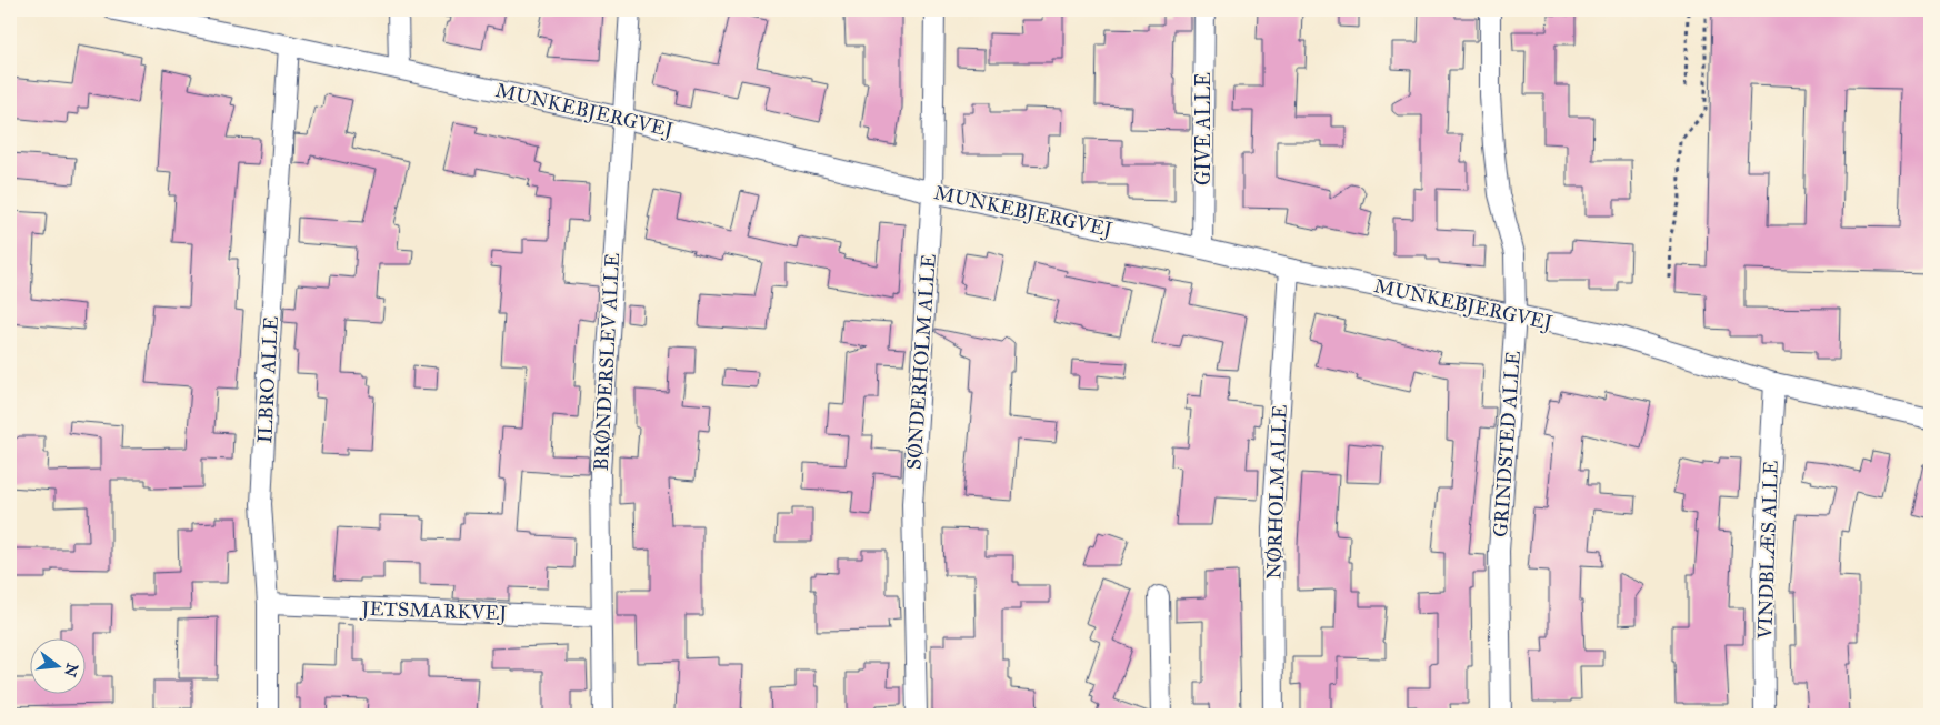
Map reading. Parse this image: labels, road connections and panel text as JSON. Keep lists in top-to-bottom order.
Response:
{
  "streets": {
    "street": [
      "MUNKEBJERGVEJ",
      "GIVE ALLE",
      "BRØNDERSLEV ALLE",
      "SØNDERHOLM ALLE",
      "ILBRO ALLE",
      "GRINDSTED ALLE",
      "NØRHOLM ALLE",
      "VINDBLÆS ALLE",
      "JETSMARKVEJ"
    ]
  },
  "crossings": [
    ["MUNKEBJERGVEJ", "GIVE ALLE"],
    ["MUNKEBJERGVEJ", "BRØNDERSLEV ALLE"],
    ["MUNKEBJERGVEJ", "SØNDERHOLM ALLE"],
    ["MUNKEBJERGVEJ", "ILBRO ALLE"],
    ["MUNKEBJERGVEJ", "GRINDSTED ALLE"],
    ["MUNKEBJERGVEJ", "NØRHOLM ALLE"],
    ["MUNKEBJERGVEJ", "VINDBLÆS ALLE"],
    ["BRØNDERSLEV ALLE", "JETSMARKVEJ"],
    ["ILBRO ALLE", "JETSMARKVEJ"]
  ],
  "north": "right"
}
